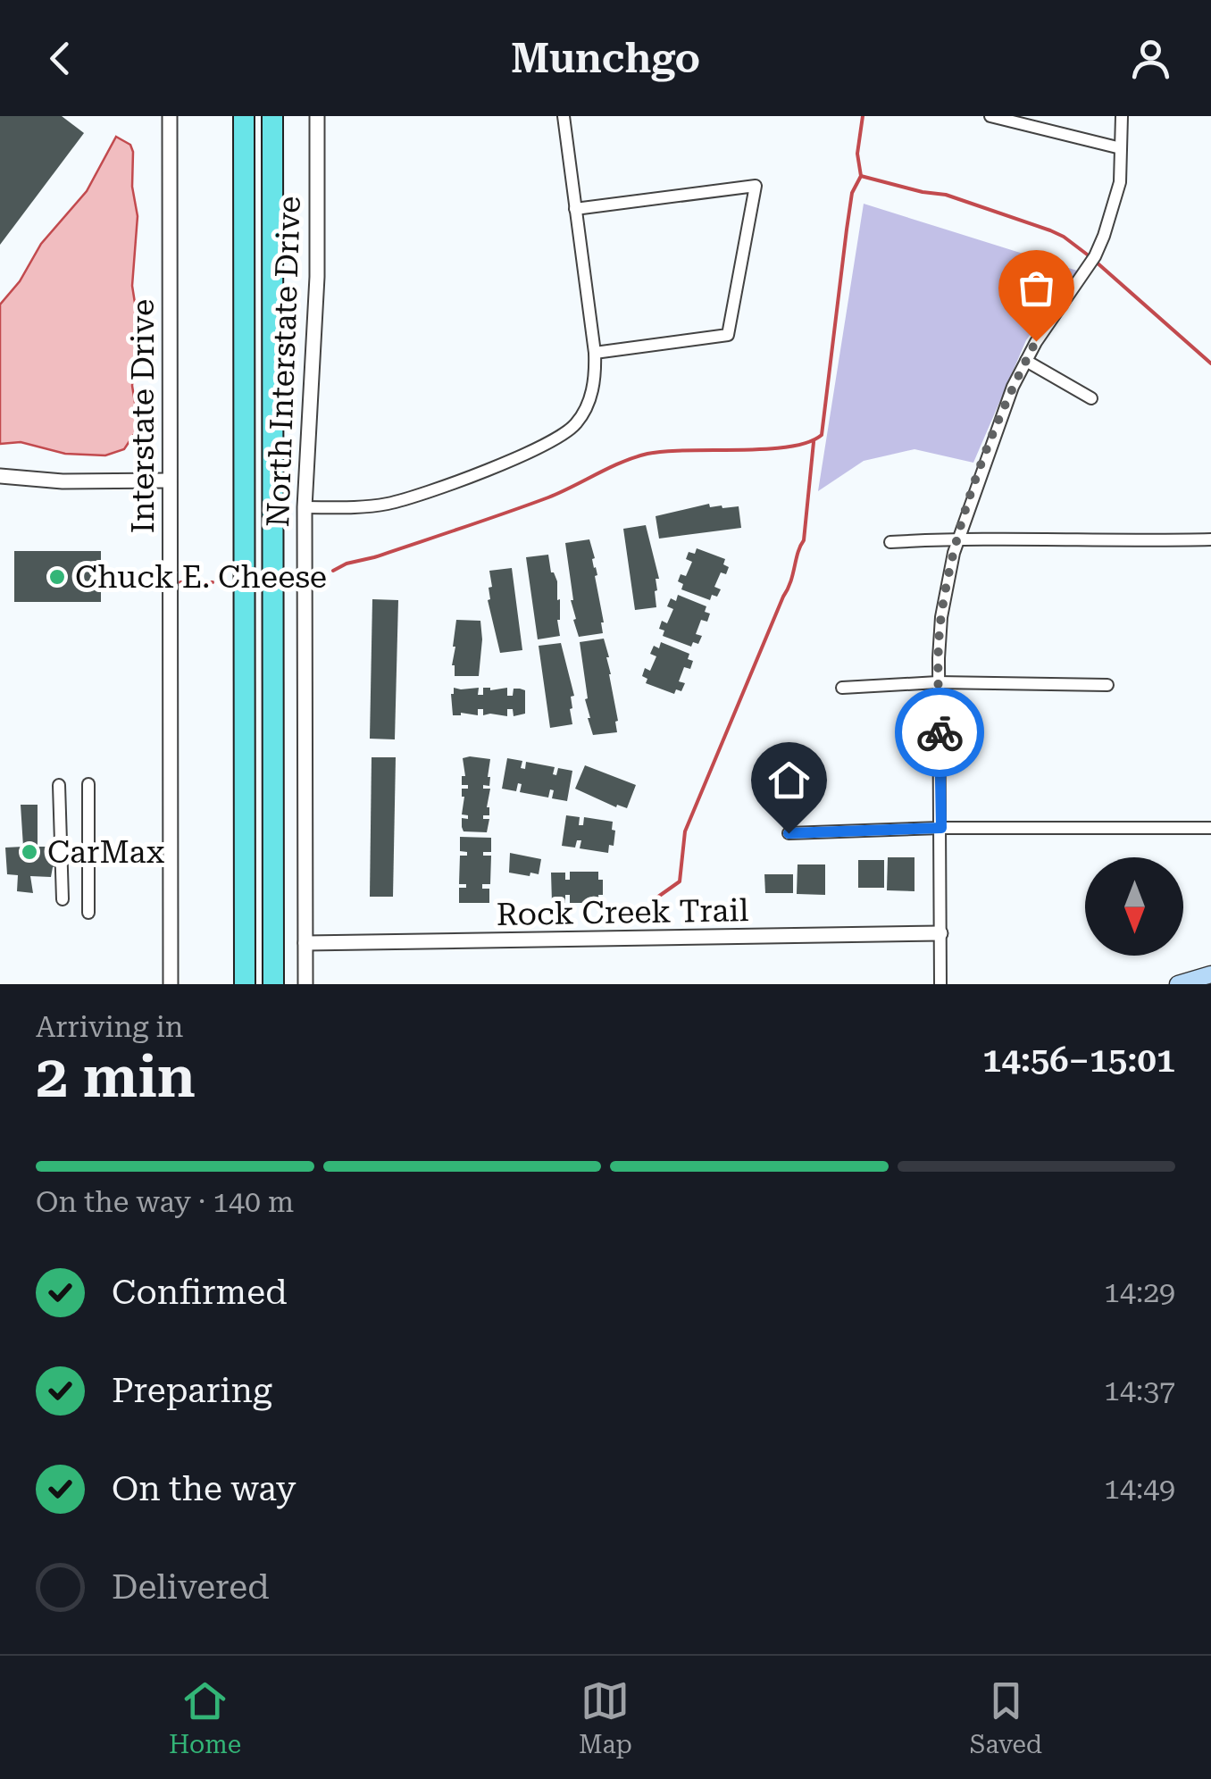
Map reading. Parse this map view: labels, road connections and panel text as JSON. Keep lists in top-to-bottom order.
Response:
{
  "streets": {
    "street": ["North Interstate Drive", "Interstate Drive", "Rock Creek Trail"]
  },
  "crossings": [
    ["North Interstate Drive", "Rock Creek Trail"]
  ],
  "places": ["Chuck E. Cheese", "CarMax"],
  "north": "bottom",
  "page": {
    "header": "Munchgo",
    "heading": ["2 min", "Arriving in", "14:56–15:01"],
    "bar": "On the way · 140 m",
    "list": [
      ["Confirmed", "14:29"],
      ["Preparing", "14:37"],
      ["On the way", "14:49"],
      "Delivered"
    ],
    "tabs": ["Home", "Map", "Saved"]
  }
}
